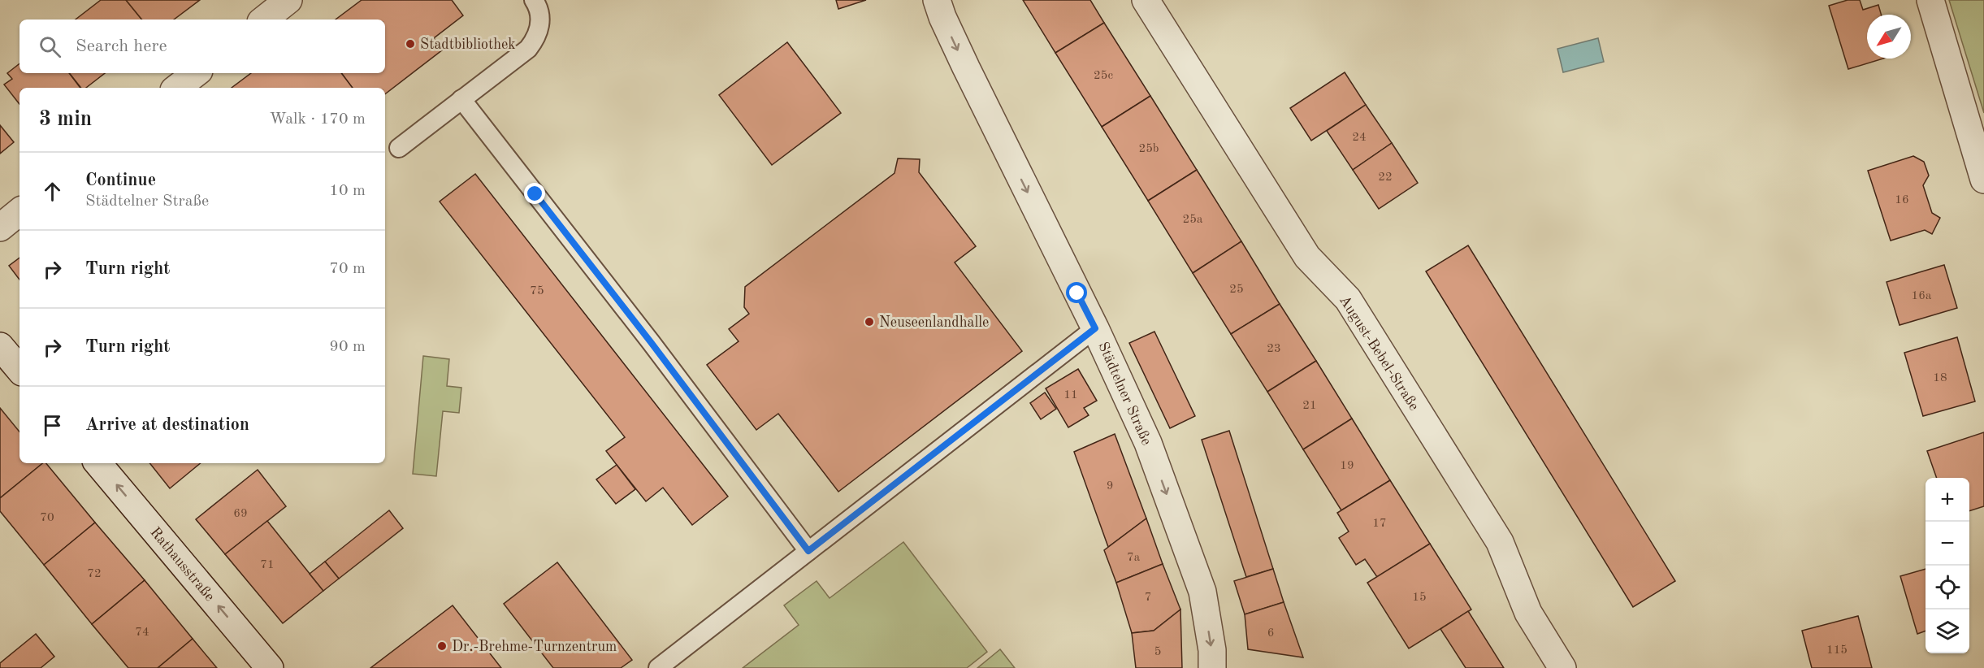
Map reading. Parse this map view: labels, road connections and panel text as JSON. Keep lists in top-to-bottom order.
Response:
{
  "streets": {
    "street": ["August-Bebel-Straße", "Städtelner Straße", "Rathausstraße"]
  },
  "one_way": ["Städtelner Straße", "Rathausstraße"],
  "places": ["Stadtbibliothek", "Neuseenlandhalle", "Dr.-Brehme-Turnzentrum"],
  "house_numbers": [
    "25c",
    "24",
    "25b",
    "22",
    "16",
    "25a",
    "25",
    "75",
    "16a",
    "23",
    "18",
    "11",
    "21",
    "19",
    "9",
    "69",
    "70",
    "17",
    "7a",
    "71",
    "72",
    "7",
    "15",
    "74",
    "6",
    "115",
    "5"
  ],
  "north": "bottom left",
  "page": {
    "search": "Search here",
    "heading": ["3 min", "Walk · 170 m"],
    "list": [
      ["Continue", "Städtelner Straße", "10 m"],
      ["Turn right", "70 m"],
      ["Turn right", "90 m"],
      "Arrive at destination"
    ],
    "map_buttons": ["+", "−"]
  }
}
